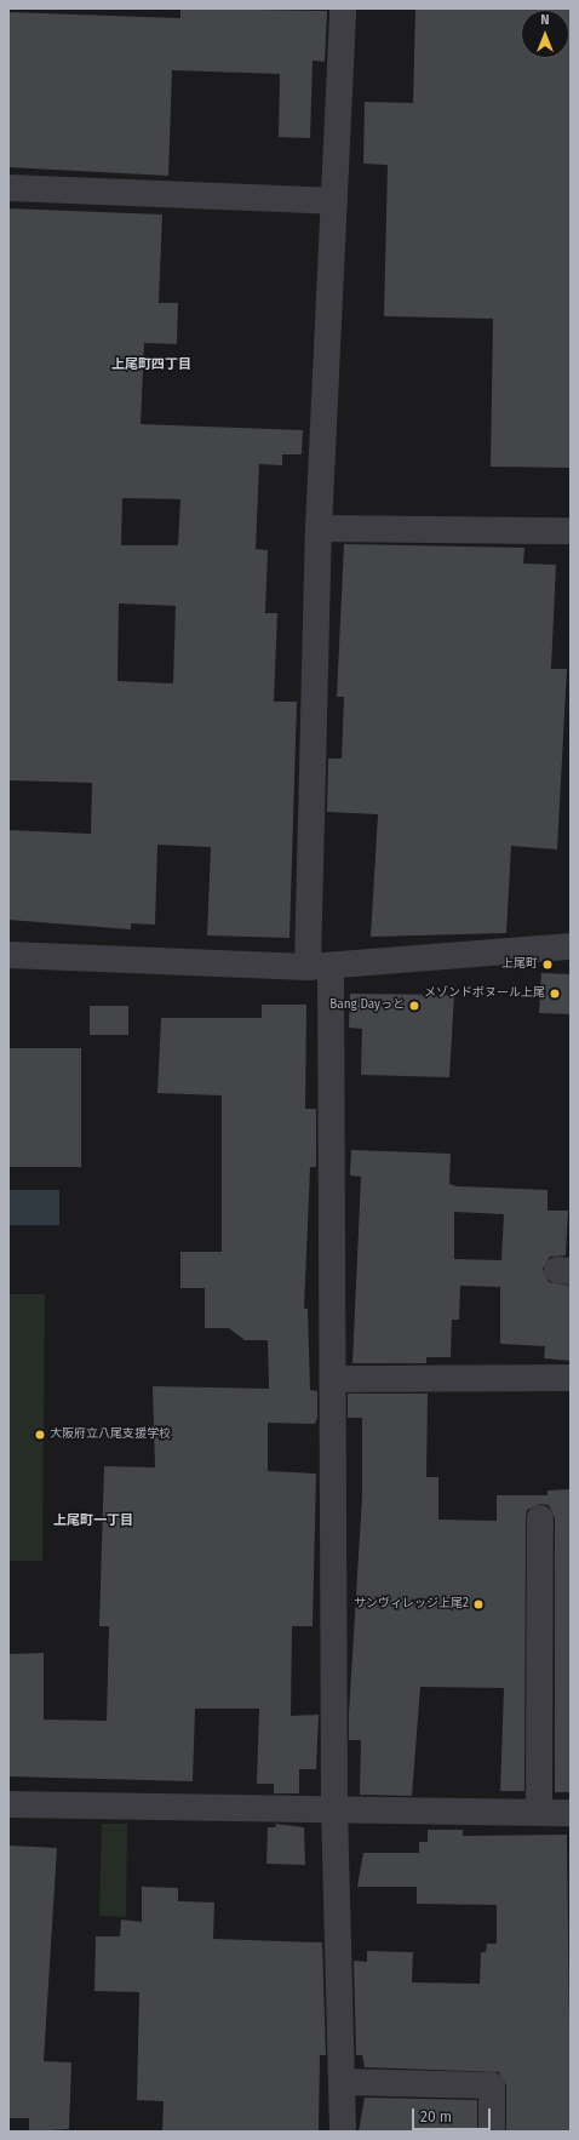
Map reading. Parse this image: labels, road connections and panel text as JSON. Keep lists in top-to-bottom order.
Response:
{
  "districts": ["上尾町四丁目", "上尾町一丁目"],
  "places": [
    "上尾町",
    "メゾンドボヌール上尾",
    "Bang Dayっと",
    "大阪府立八尾支援学校",
    "サンヴィレッジ上尾2"
  ],
  "scale_bar": "20 m",
  "north": "top"
}
